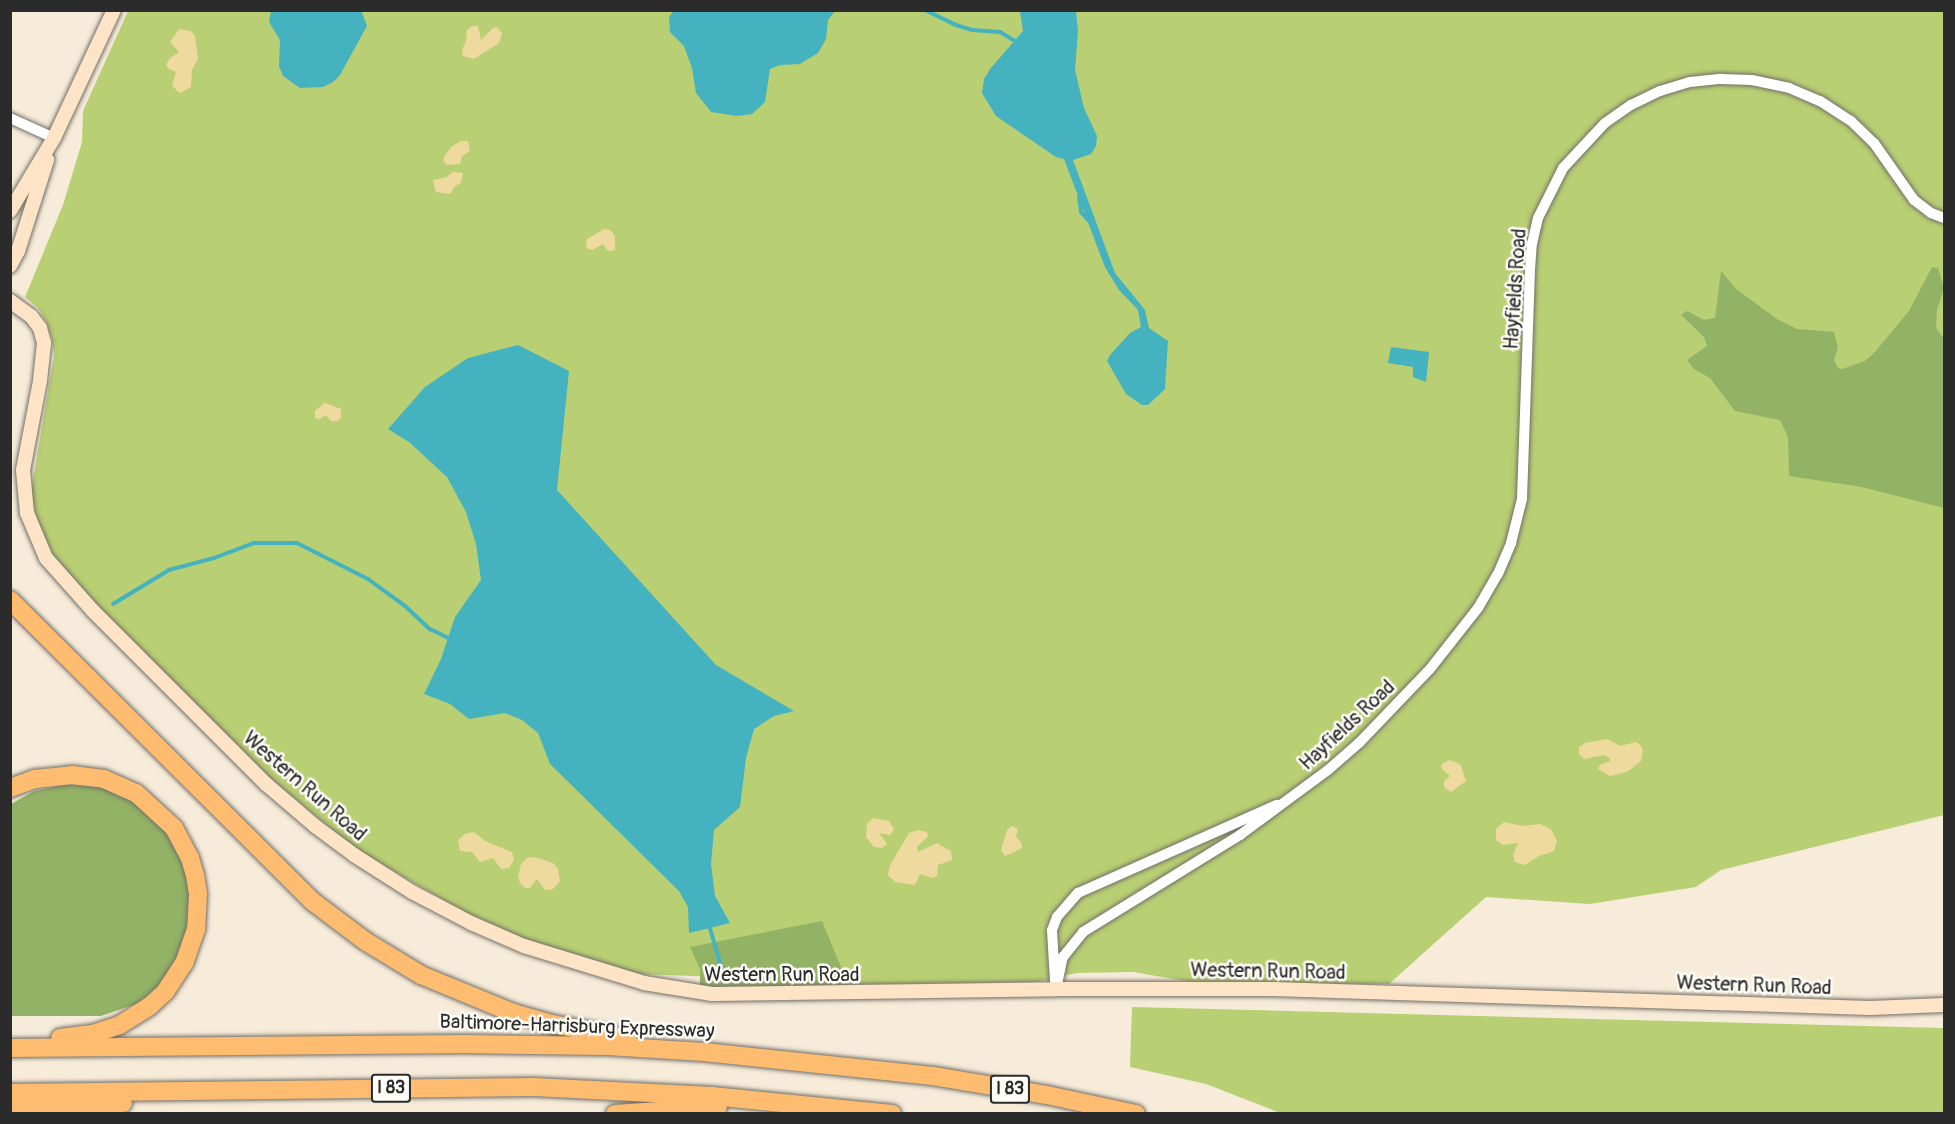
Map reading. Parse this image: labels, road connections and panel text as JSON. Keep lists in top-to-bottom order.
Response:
{
  "streets": {
    "highway": ["Baltimore-Harrisburg Expressway", "I 83"],
    "street": ["Hayfields Road", "Western Run Road"]
  },
  "crossings": [
    ["Hayfields Road", "Western Run Road"]
  ]
}
